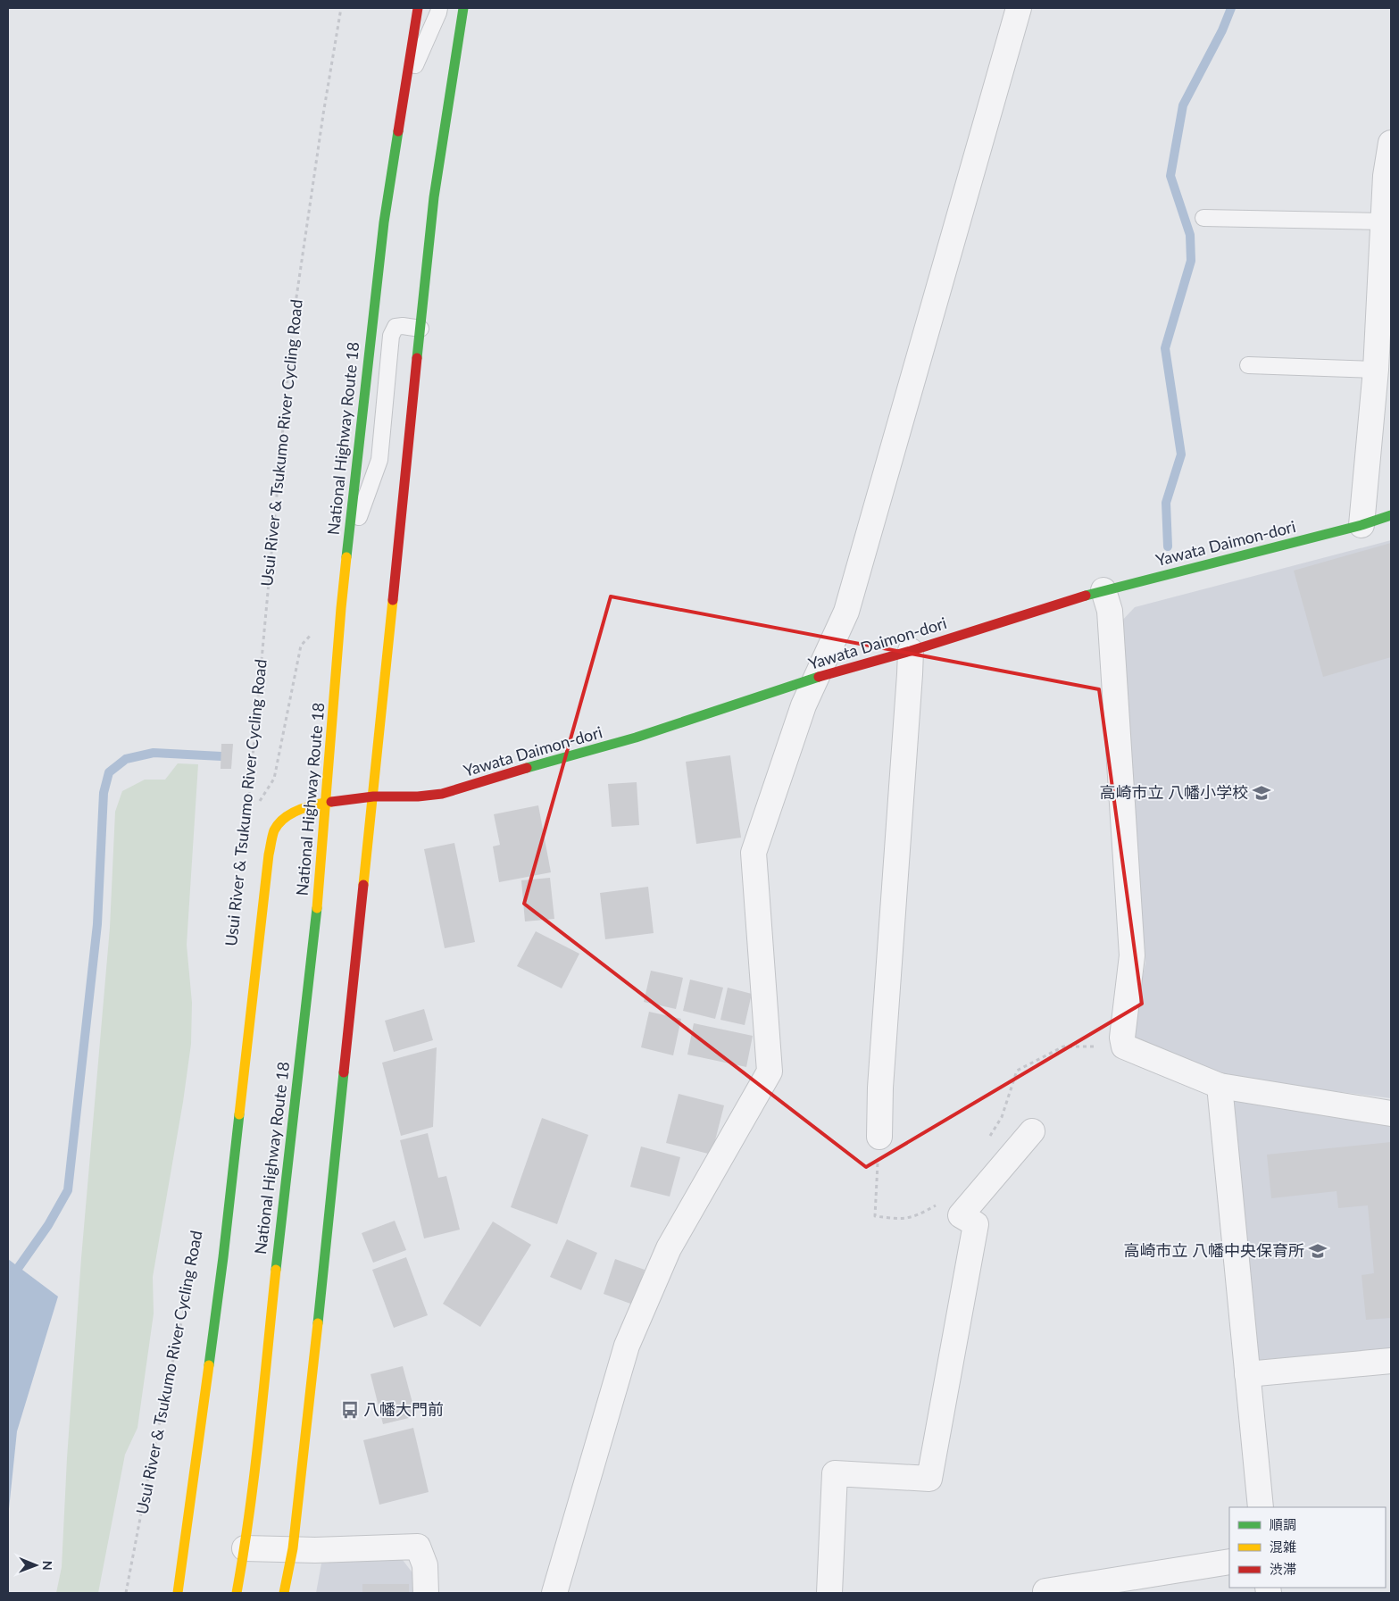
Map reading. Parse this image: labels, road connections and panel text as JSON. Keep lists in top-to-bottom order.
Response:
{
  "streets": {
    "main road": ["National Highway Route 18", "Yawata Daimon-dori"],
    "path": ["Usui River & Tsukumo River Cycling Road"]
  },
  "crossings": [
    ["National Highway Route 18", "Yawata Daimon-dori"]
  ],
  "places": {
    "school or university": ["高崎市立 八幡小学校", "高崎市立 八幡中央保育所"],
    "bus stop": ["八幡大門前"]
  },
  "legend": ["順調", "混雑", "渋滞"],
  "north": "right"
}
